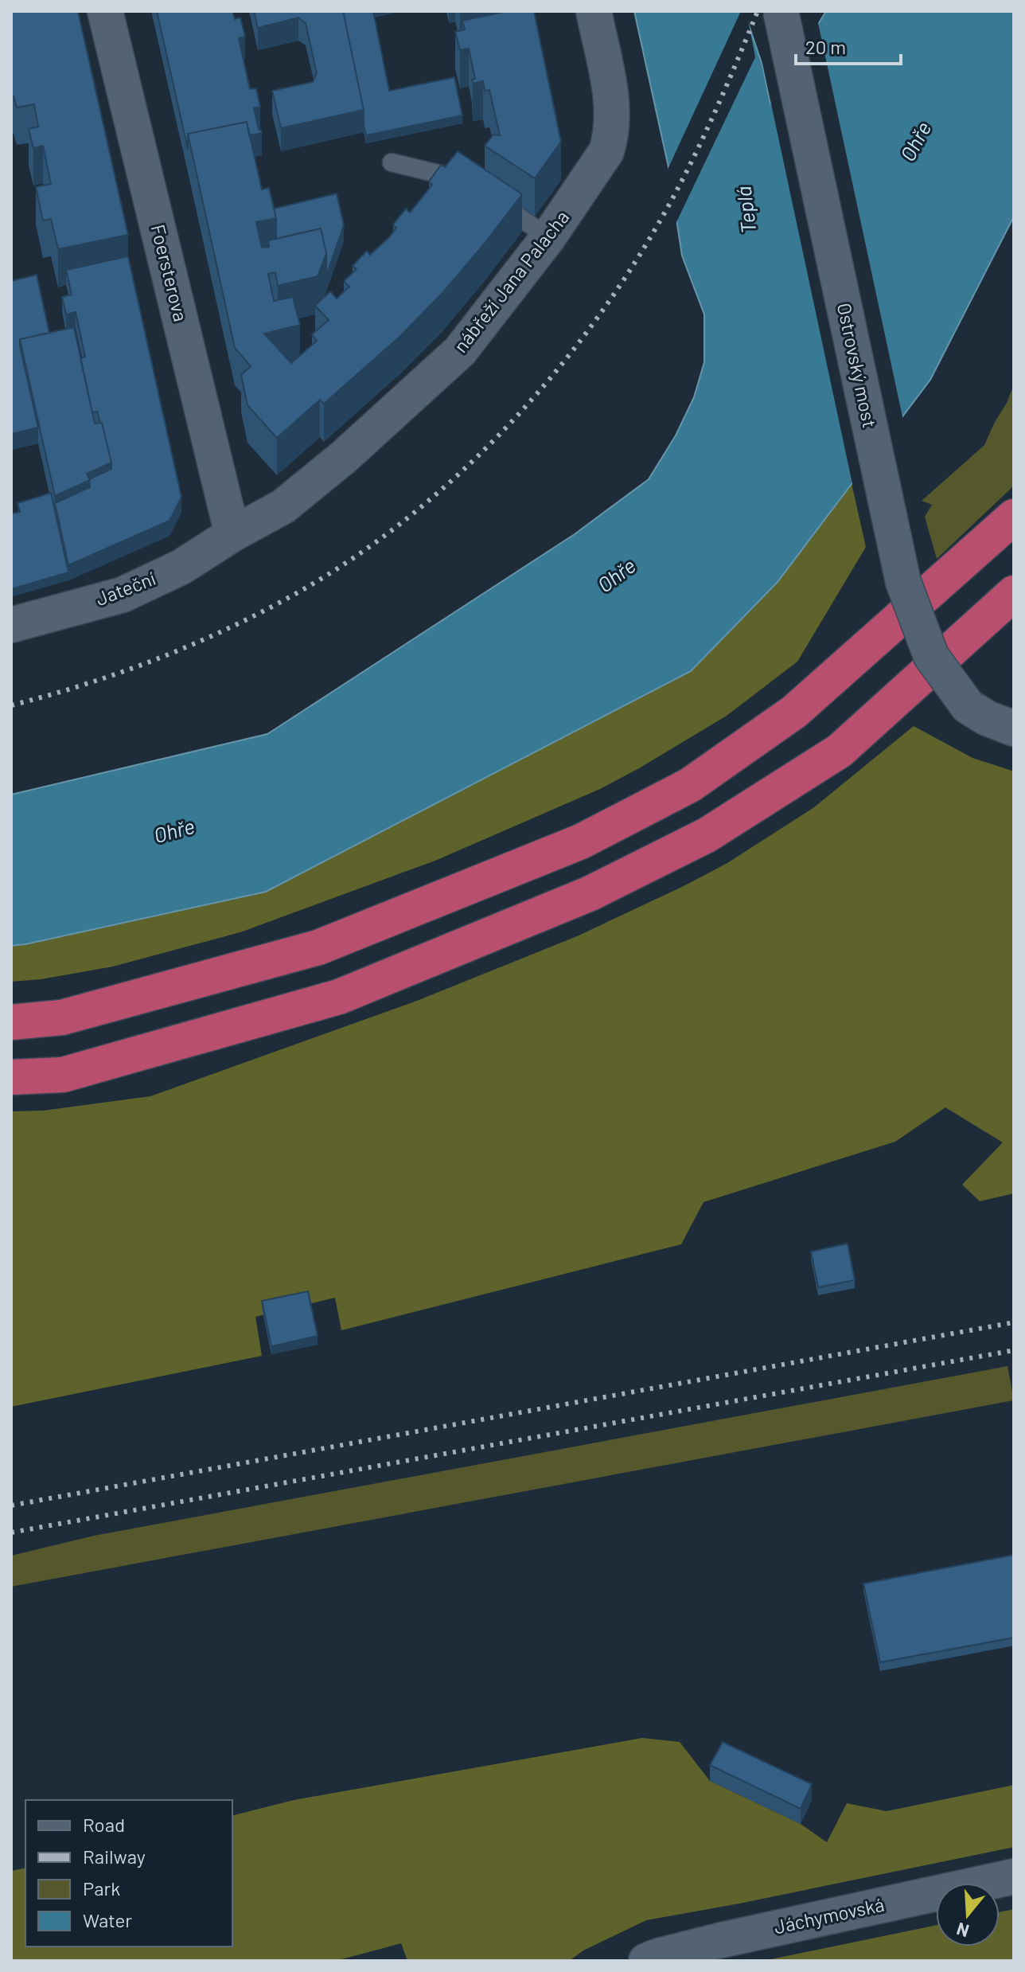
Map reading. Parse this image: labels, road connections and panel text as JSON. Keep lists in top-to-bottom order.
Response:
{
  "streets": {
    "street": [
      "Foersterova",
      "nábřeží Jana Palacha",
      "Ostrovský most",
      "Jateční",
      "Jáchymovská"
    ]
  },
  "crossings": [
    ["Foersterova", "nábřeží Jana Palacha"],
    ["Foersterova", "Jateční"],
    ["nábřeží Jana Palacha", "Jateční"]
  ],
  "water": ["Ohře", "Teplá"],
  "legend": [
    "Road",
    "Railway",
    "Park",
    "Water"
  ],
  "scale_bar": "20 m",
  "north": "bottom"
}
